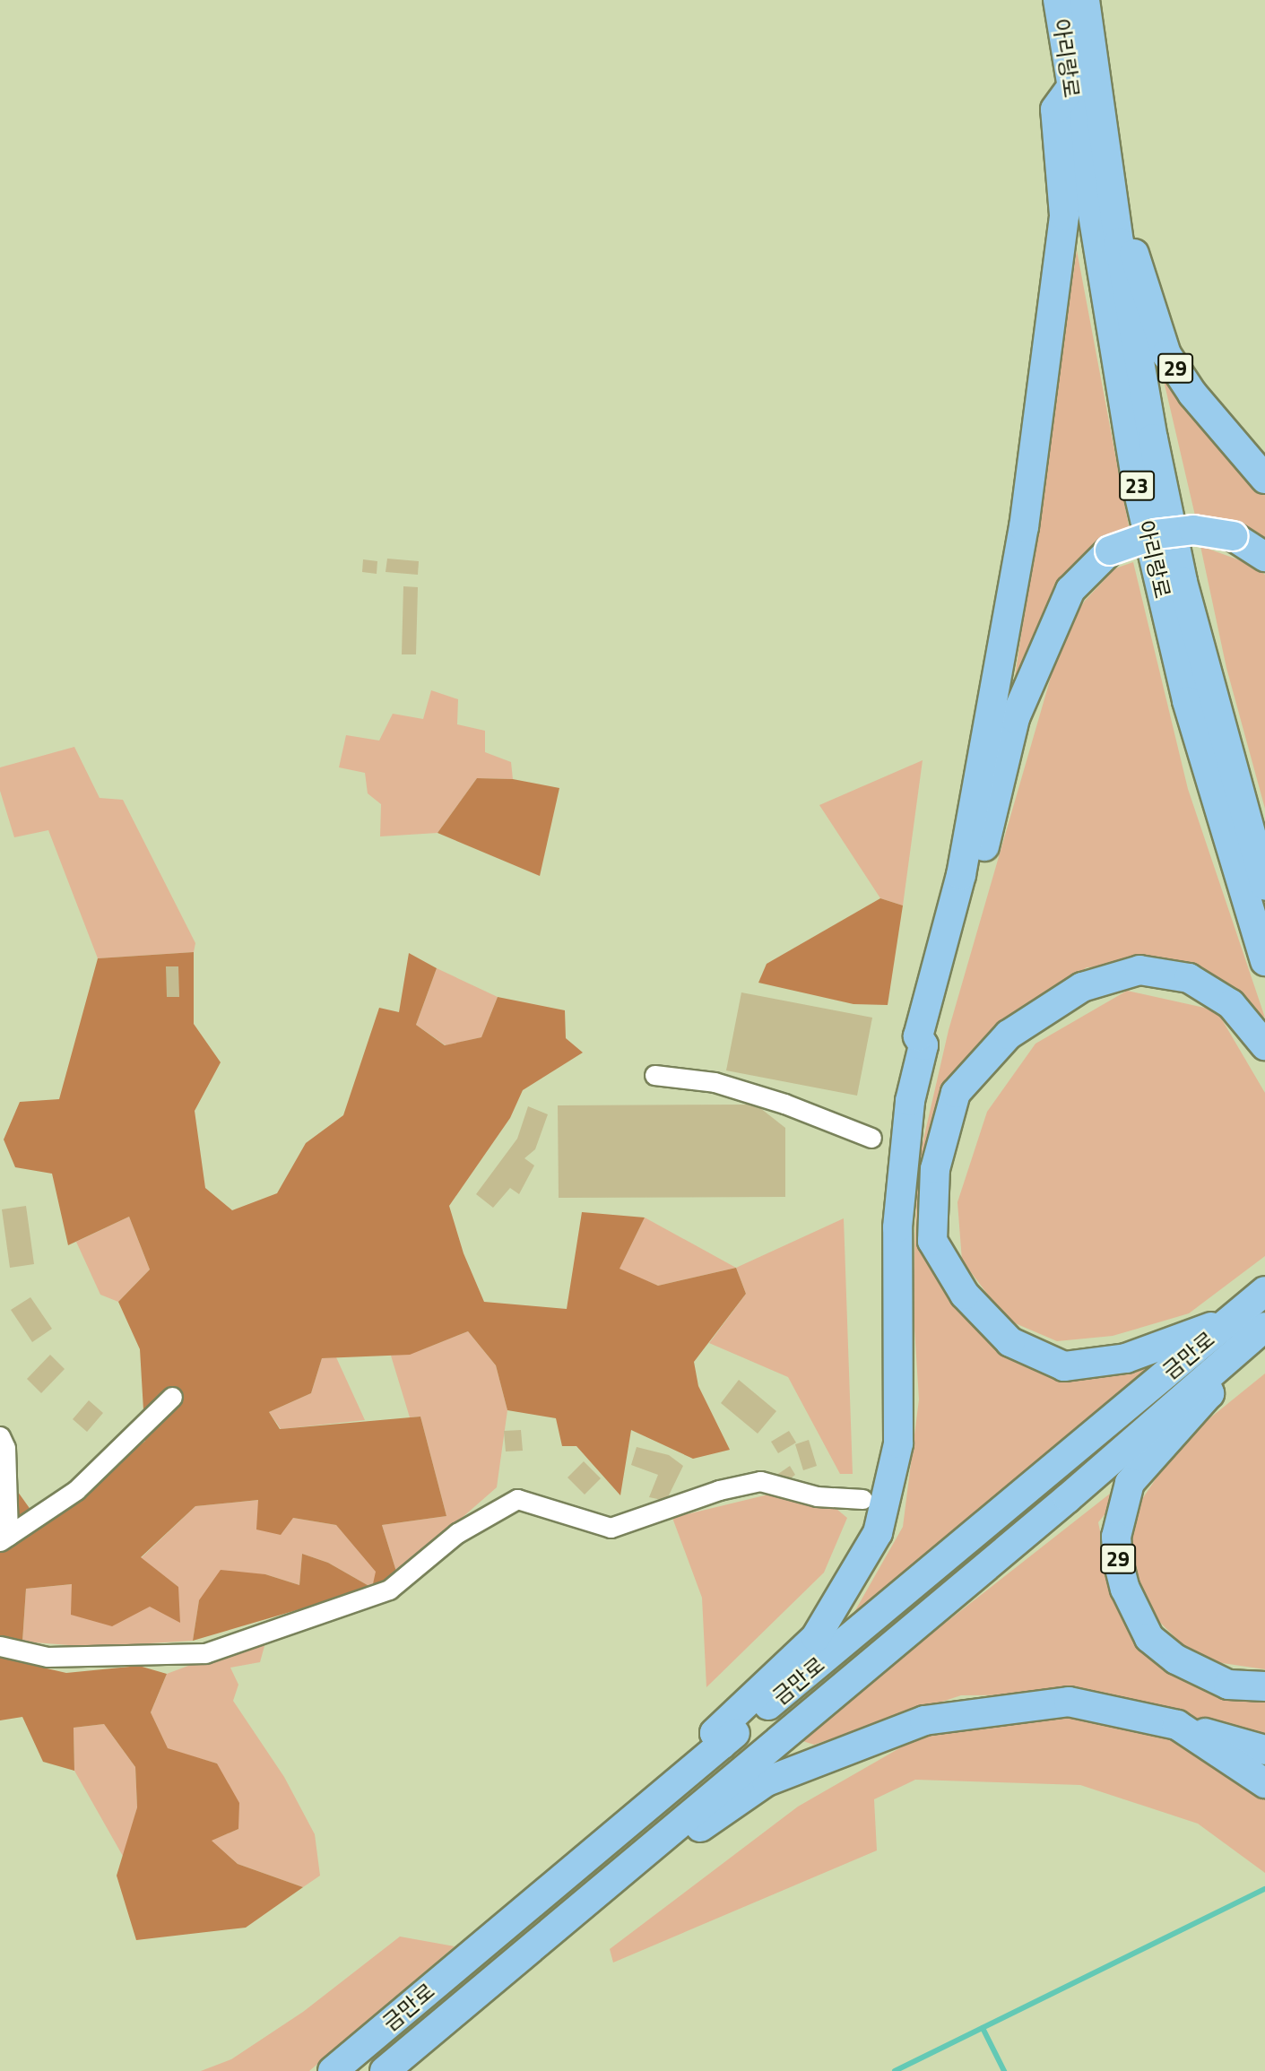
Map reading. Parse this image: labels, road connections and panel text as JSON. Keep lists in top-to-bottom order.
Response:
{
  "streets": {
    "highway": [
      "아리랑로",
      "29",
      "23",
      "금만로"
    ]
  },
  "crossings": [
    ["아리랑로", "29"],
    ["29", "금만로"]
  ]
}
